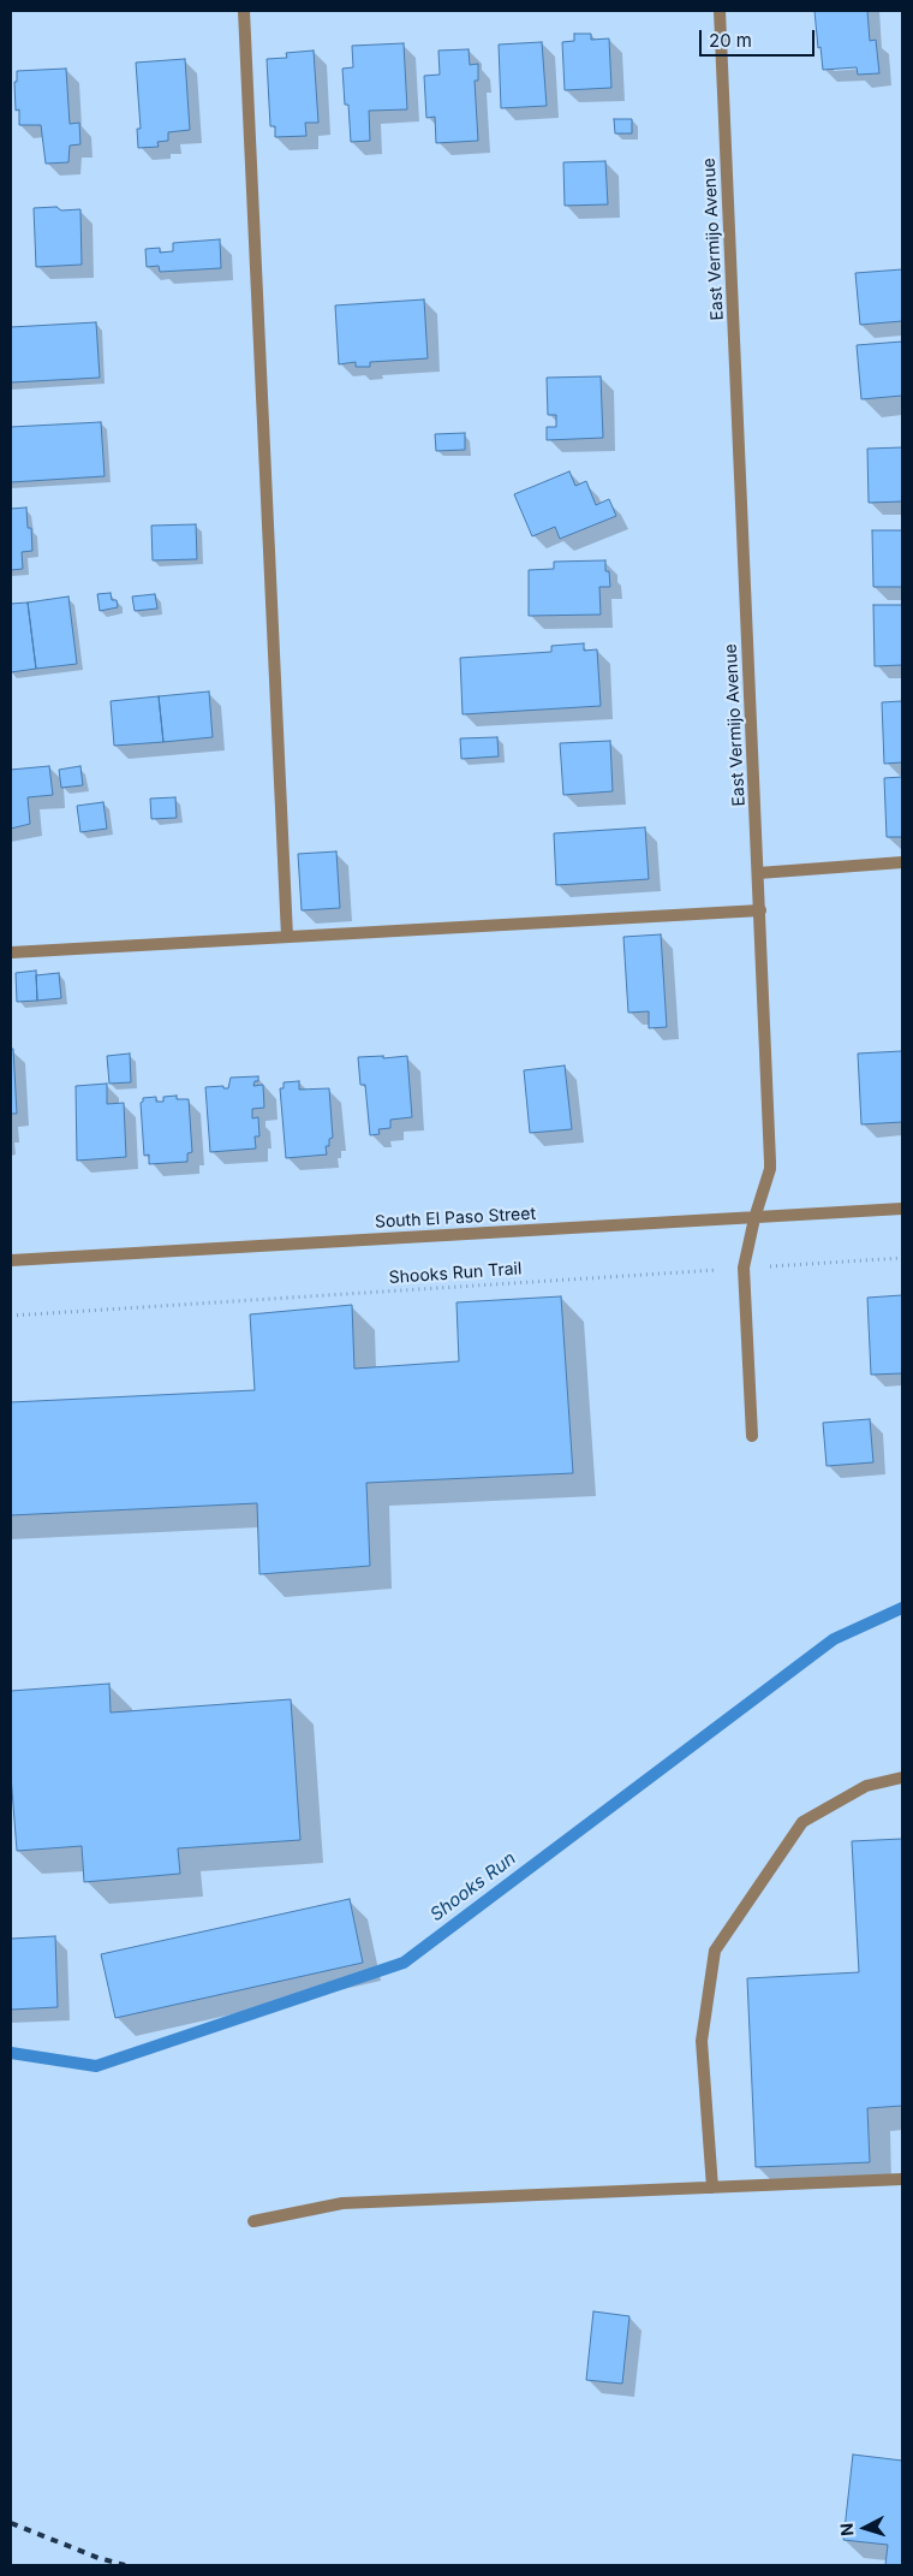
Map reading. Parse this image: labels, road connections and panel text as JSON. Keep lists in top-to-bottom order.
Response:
{
  "streets": {
    "street": ["East Vermijo Avenue", "South El Paso Street"],
    "path": ["Shooks Run Trail"]
  },
  "crossings": [
    ["East Vermijo Avenue", "South El Paso Street"],
    ["East Vermijo Avenue", "Shooks Run Trail"]
  ],
  "water": ["Shooks Run"],
  "scale_bar": "20 m",
  "north": "left"
}
